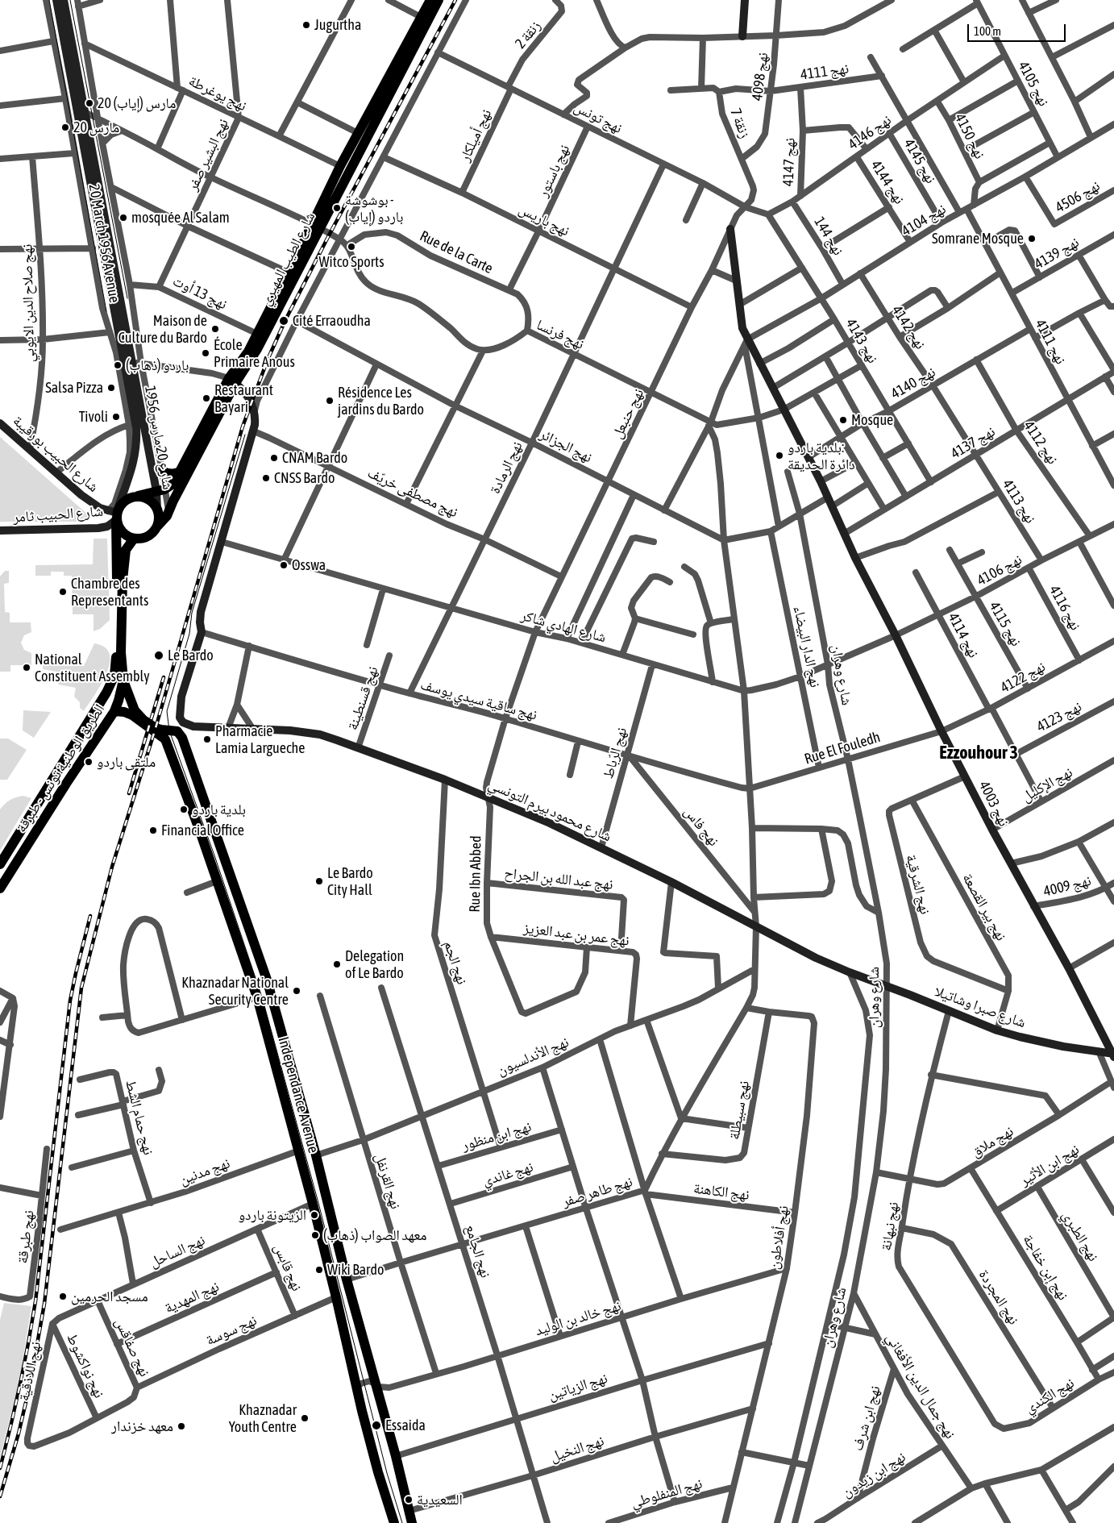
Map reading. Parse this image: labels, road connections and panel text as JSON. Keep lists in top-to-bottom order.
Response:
{
  "streets": {
    "main road": [
      "20 March 1956 Avenue",
      "شارع الطيب المهيري",
      "شارع 20 مارس 1956",
      "شارع الحبيب بورقيبة",
      "شارع الحبيب ثامر",
      "الطريق الوطنية تونس - طبرقة",
      "نهج 4003",
      "شارع محمود بيرم التونسي",
      "شارع صبرا وشاتيلا",
      "Independance Avenue"
    ],
    "street": [
      "زنقة 2",
      "نهج 4111",
      "نهج 4098",
      "نهج 4105",
      "نهج يوغرطة",
      "نهج تونس",
      "زنقة 7",
      "نهج 4146",
      "نهج أميلكار",
      "نهج 4150",
      "نهج البشير صفر",
      "نهج 4145",
      "نهج 4147",
      "نهج باستور",
      "نهج 4144",
      "نهج 4506",
      "نهج باريس",
      "نهج 4104",
      "نهج 144",
      "Rue de la Carte",
      "نهج 4139",
      "نهج 13 أوت",
      "نهج صلاح الدين الايوبي",
      "نهج 4142",
      "نهج فرنسا",
      "نهج 4143",
      "نهج 4140",
      "نهج حنبعل",
      "نهج 4137",
      "نهج 4112",
      "نهج الجزائر",
      "نهج الرمادة",
      "نهج مصطفى خريّف",
      "نهج 4113",
      "نهج 4106",
      "نهج 4116",
      "نهج 4115",
      "شارع الهادي شاكر",
      "نهج 4114",
      "نهج الدار البيضاء",
      "شارع وهران",
      "نهج 4122",
      "نهج قسنطينة",
      "نهج ساقية سيدي يوسف",
      "نهج 4123",
      "Rue El Fouledh",
      "نهج الرّباط",
      "نهج الإكليل",
      "نهج فاس",
      "Rue Ibn Abbed",
      "نهج عبد الله بن الجراح",
      "نهج الشرقية",
      "نهج 4009",
      "نهج بير القصعة",
      "نهج عمر بن عبد العزيز",
      "نهج الجم",
      "نهج الأندلسيون",
      "نهج سبيطلة",
      "نهج حمام الشط",
      "نهج ابن منظور",
      "نهج ملاق",
      "نهج ابن الأثير",
      "نهج مدنين",
      "نهج غاندي",
      "نهج القرنفل",
      "نهج طاهر صفر",
      "نهج الكاهنة",
      "نهج نبهانة",
      "نهج الطبري",
      "نهج طبرقة",
      "نهج أفلاطون",
      "نهج الساحل",
      "نهج الجامع",
      "نهج قابس",
      "نهج إبن خفاجة",
      "نهج المهدية",
      "نهج المجردة",
      "نهج خالد بن الوليد",
      "نهج سوسة",
      "نهج صفاقس",
      "نهج نواكشوط",
      "نهج اللاذقية",
      "نهج جمال الدين الأفغاني",
      "نهج الزياتين",
      "نهج الكندي",
      "نهج ابن شرف",
      "نهج النخيل",
      "نهج ابن زيدون",
      "نهج المنفلوطي"
    ]
  },
  "crossings": [
    ["زنقة 2", "نهج تونس"],
    ["زنقة 2", "نهج أميلكار"],
    ["نهج 4111", "نهج 4098"],
    ["نهج 4111", "زنقة 7"],
    ["نهج 4111", "نهج 4104"],
    ["نهج 4111", "نهج 4139"],
    ["نهج 4111", "نهج 4140"],
    ["نهج 4111", "نهج 4137"],
    ["نهج 4098", "نهج تونس"],
    ["نهج 4098", "زنقة 7"],
    ["نهج 4105", "نهج 4146"],
    ["نهج 4105", "نهج 4104"],
    ["نهج يوغرطة", "نهج البشير صفر"],
    ["نهج يوغرطة", "20 March 1956 Avenue"],
    ["نهج يوغرطة", "شارع الطيب المهيري"],
    ["نهج تونس", "زنقة 7"],
    ["نهج تونس", "نهج أميلكار"],
    ["نهج تونس", "نهج باستور"],
    ["نهج تونس", "نهج حنبعل"],
    ["نهج تونس", "نهج الرمادة"],
    ["زنقة 7", "نهج حنبعل"],
    ["نهج 4146", "نهج 4150"],
    ["نهج 4146", "نهج 4145"],
    ["نهج 4146", "نهج 4147"],
    ["نهج 4146", "نهج 4144"],
    ["نهج 4146", "نهج 144"],
    ["نهج 4146", "نهج 4143"],
    ["نهج أميلكار", "نهج باريس"],
    ["نهج البشير صفر", "نهج 13 أوت"],
    ["نهج 4145", "نهج 4104"],
    ["نهج باستور", "نهج باريس"],
    ["نهج باستور", "Rue de la Carte"],
    ["نهج 4144", "نهج 4104"],
    ["نهج 4506", "نهج 4104"],
    ["نهج باريس", "نهج حنبعل"],
    ["نهج باريس", "نهج الرمادة"],
    ["نهج 4104", "نهج 144"],
    ["نهج 4104", "نهج 4142"],
    ["نهج 4104", "نهج 4143"],
    ["نهج 4104", "نهج 4003"],
    ["20 March 1956 Avenue", "شارع الطيب المهيري"],
    ["20 March 1956 Avenue", "نهج 13 أوت"],
    ["20 March 1956 Avenue", "شارع 20 مارس 1956"],
    ["20 March 1956 Avenue", "شارع الحبيب بورقيبة"],
    ["20 March 1956 Avenue", "شارع الحبيب ثامر"],
    ["20 March 1956 Avenue", "الطريق الوطنية تونس - طبرقة"],
    ["Rue de la Carte", "نهج فرنسا"],
    ["شارع الطيب المهيري", "نهج 13 أوت"],
    ["شارع الطيب المهيري", "شارع 20 مارس 1956"],
    ["شارع الطيب المهيري", "شارع الحبيب بورقيبة"],
    ["شارع الطيب المهيري", "شارع الحبيب ثامر"],
    ["شارع الطيب المهيري", "الطريق الوطنية تونس - طبرقة"],
    ["نهج صلاح الدين الايوبي", "شارع الحبيب بورقيبة"],
    ["نهج 4142", "نهج 4140"],
    ["نهج 4142", "نهج 4137"],
    ["نهج 4142", "نهج 4113"],
    ["نهج فرنسا", "نهج حنبعل"],
    ["نهج فرنسا", "نهج الرمادة"],
    ["نهج فرنسا", "نهج طاهر صفر"],
    ["نهج 4143", "نهج 4140"],
    ["نهج 4143", "نهج 4137"],
    ["نهج 4140", "نهج 4112"],
    ["نهج 4140", "نهج 4003"],
    ["نهج حنبعل", "نهج الجزائر"],
    ["نهج حنبعل", "نهج مصطفى خريّف"],
    ["نهج حنبعل", "شارع الهادي شاكر"],
    ["نهج حنبعل", "نهج 4003"],
    ["نهج حنبعل", "Rue Ibn Abbed"],
    ["شارع 20 مارس 1956", "شارع الحبيب بورقيبة"],
    ["شارع 20 مارس 1956", "شارع الحبيب ثامر"],
    ["شارع 20 مارس 1956", "الطريق الوطنية تونس - طبرقة"],
    ["نهج 4137", "نهج 4112"],
    ["نهج 4137", "نهج 4113"],
    ["نهج 4137", "نهج 4003"],
    ["نهج 4112", "نهج 4106"],
    ["نهج الجزائر", "نهج الرمادة"],
    ["نهج الجزائر", "نهج طاهر صفر"],
    ["شارع الحبيب بورقيبة", "شارع الحبيب ثامر"],
    ["شارع الحبيب بورقيبة", "الطريق الوطنية تونس - طبرقة"],
    ["نهج الرمادة", "نهج مصطفى خريّف"],
    ["نهج الرمادة", "شارع الهادي شاكر"],
    ["نهج الرمادة", "نهج ساقية سيدي يوسف"],
    ["نهج 4113", "نهج 4106"],
    ["شارع الحبيب ثامر", "الطريق الوطنية تونس - طبرقة"],
    ["نهج 4106", "نهج 4116"],
    ["نهج 4106", "نهج 4115"],
    ["نهج 4106", "شارع الهادي شاكر"],
    ["نهج 4106", "نهج 4114"],
    ["نهج 4106", "نهج 4003"],
    ["نهج 4116", "نهج 4122"],
    ["نهج 4115", "نهج 4122"],
    ["شارع الهادي شاكر", "نهج الدار البيضاء"],
    ["شارع الهادي شاكر", "شارع وهران"],
    ["شارع الهادي شاكر", "نهج الرّباط"],
    ["شارع الهادي شاكر", "نهج 4003"],
    ["شارع الهادي شاكر", "Rue Ibn Abbed"],
    ["شارع الهادي شاكر", "نهج طاهر صفر"],
    ["نهج 4114", "نهج 4122"],
    ["نهج 4114", "نهج 4123"],
    ["نهج 4114", "نهج الإكليل"],
    ["نهج الدار البيضاء", "Rue El Fouledh"],
    ["شارع وهران", "Rue El Fouledh"],
    ["شارع وهران", "شارع محمود بيرم التونسي"],
    ["شارع وهران", "شارع صبرا وشاتيلا"],
    ["شارع وهران", "نهج ملاق"],
    ["شارع وهران", "نهج جمال الدين الأفغاني"],
    ["نهج 4122", "Rue El Fouledh"],
    ["نهج 4122", "نهج 4003"],
    ["نهج قسنطينة", "نهج ساقية سيدي يوسف"],
    ["نهج قسنطينة", "شارع محمود بيرم التونسي"],
    ["نهج ساقية سيدي يوسف", "Rue El Fouledh"],
    ["نهج ساقية سيدي يوسف", "نهج الرّباط"],
    ["نهج ساقية سيدي يوسف", "شارع محمود بيرم التونسي"],
    ["نهج ساقية سيدي يوسف", "نهج فاس"],
    ["نهج ساقية سيدي يوسف", "Rue Ibn Abbed"],
    ["نهج ساقية سيدي يوسف", "نهج طاهر صفر"],
    ["Rue El Fouledh", "نهج 4003"],
    ["Rue El Fouledh", "نهج طاهر صفر"],
    ["نهج الرّباط", "شارع محمود بيرم التونسي"],
    ["نهج الرّباط", "نهج فاس"],
    ["الطريق الوطنية تونس - طبرقة", "Independance Avenue"],
    ["نهج الإكليل", "نهج 4003"],
    ["نهج 4003", "نهج الشرقية"],
    ["نهج 4003", "نهج 4009"],
    ["نهج 4003", "شارع صبرا وشاتيلا"],
    ["شارع محمود بيرم التونسي", "Rue Ibn Abbed"],
    ["شارع محمود بيرم التونسي", "نهج الجم"],
    ["شارع محمود بيرم التونسي", "شارع صبرا وشاتيلا"],
    ["شارع محمود بيرم التونسي", "نهج طاهر صفر"],
    ["نهج فاس", "نهج طاهر صفر"],
    ["Rue Ibn Abbed", "نهج عبد الله بن الجراح"],
    ["Rue Ibn Abbed", "نهج عمر بن عبد العزيز"],
    ["نهج عبد الله بن الجراح", "نهج عمر بن عبد العزيز"],
    ["نهج الشرقية", "نهج بير القصعة"],
    ["نهج بير القصعة", "شارع صبرا وشاتيلا"],
    ["نهج عمر بن عبد العزيز", "نهج الأندلسيون"],
    ["نهج الجم", "نهج الأندلسيون"],
    ["نهج الجم", "نهج ابن منظور"],
    ["شارع صبرا وشاتيلا", "نهج نبهانة"],
    ["نهج الأندلسيون", "Independance Avenue"],
    ["نهج الأندلسيون", "نهج القرنفل"],
    ["نهج الأندلسيون", "نهج طاهر صفر"],
    ["نهج الأندلسيون", "نهج الجامع"],
    ["Independance Avenue", "نهج مدنين"],
    ["Independance Avenue", "نهج طاهر صفر"],
    ["Independance Avenue", "نهج الساحل"],
    ["Independance Avenue", "نهج خالد بن الوليد"],
    ["Independance Avenue", "نهج سوسة"],
    ["Independance Avenue", "نهج الزياتين"],
    ["Independance Avenue", "نهج النخيل"],
    ["نهج سبيطلة", "نهج طاهر صفر"],
    ["نهج سبيطلة", "نهج أفلاطون"],
    ["نهج حمام الشط", "نهج مدنين"],
    ["نهج ابن منظور", "نهج الجامع"],
    ["نهج ملاق", "نهج نبهانة"],
    ["نهج ملاق", "نهج إبن خفاجة"],
    ["نهج ابن الأثير", "نهج الطبري"],
    ["نهج ابن الأثير", "نهج إبن خفاجة"],
    ["نهج غاندي", "نهج الجامع"],
    ["نهج القرنفل", "نهج طاهر صفر"],
    ["نهج القرنفل", "نهج خالد بن الوليد"],
    ["نهج طاهر صفر", "نهج الكاهنة"],
    ["نهج طاهر صفر", "نهج أفلاطون"],
    ["نهج طاهر صفر", "نهج الجامع"],
    ["نهج الكاهنة", "نهج أفلاطون"],
    ["نهج نبهانة", "نهج المجردة"],
    ["نهج نبهانة", "نهج الكندي"],
    ["نهج أفلاطون", "نهج خالد بن الوليد"],
    ["نهج أفلاطون", "نهج الزياتين"],
    ["نهج أفلاطون", "نهج النخيل"],
    ["نهج أفلاطون", "نهج المنفلوطي"],
    ["نهج الساحل", "نهج قابس"],
    ["نهج الساحل", "نهج صفاقس"],
    ["نهج الساحل", "نهج نواكشوط"],
    ["نهج الساحل", "نهج اللاذقية"],
    ["نهج الجامع", "نهج خالد بن الوليد"],
    ["نهج الجامع", "نهج الزياتين"],
    ["نهج الجامع", "نهج النخيل"],
    ["نهج قابس", "نهج المهدية"],
    ["نهج قابس", "نهج سوسة"],
    ["نهج إبن خفاجة", "نهج الكندي"],
    ["نهج المهدية", "نهج صفاقس"],
    ["نهج المجردة", "نهج الكندي"],
    ["نهج سوسة", "نهج صفاقس"],
    ["نهج صفاقس", "نهج نواكشوط"],
    ["نهج صفاقس", "نهج اللاذقية"],
    ["نهج نواكشوط", "نهج اللاذقية"],
    ["نهج جمال الدين الأفغاني", "نهج ابن شرف"],
    ["نهج جمال الدين الأفغاني", "نهج ابن زيدون"],
    ["نهج ابن شرف", "نهج ابن زيدون"]
  ],
  "districts": ["Ezzouhour 3"],
  "places": [
    "Jugurtha",
    "20 مارس (إياب)",
    "20 مارس",
    "بوشوشة - باردو (إياب)",
    "mosquée Al Salam",
    "Somrane Mosque",
    "Witco Sports",
    "Cité Erraoudha",
    "Maison de Culture du Bardo",
    "École Primaire Anous",
    "باردو (ذهاب)",
    "Salsa Pizza",
    "Restaurant Bayari",
    "Résidence Les jardins du Bardo",
    "Tivoli",
    "Mosque",
    "بلدية باردو: دائرة الحديقة",
    "CNAM Bardo",
    "CNSS Bardo",
    "Osswa",
    "Chambre des Representants",
    "Le Bardo",
    "National Constituent Assembly",
    "Pharmacie Lamia Largueche",
    "ملتقى باردو",
    "بلدية باردو",
    "Financial Office",
    "Le Bardo City Hall",
    "Delegation of Le Bardo",
    "Khaznadar National Security Centre",
    "الزيتونة باردو",
    "معهد الصواب (ذهاب)",
    "Wiki Bardo",
    "مسجد الحرمين",
    "Khaznadar Youth Centre",
    "Essaida",
    "معهد خزندار",
    "السعيدية"
  ],
  "scale_bar": "100 m"
}
